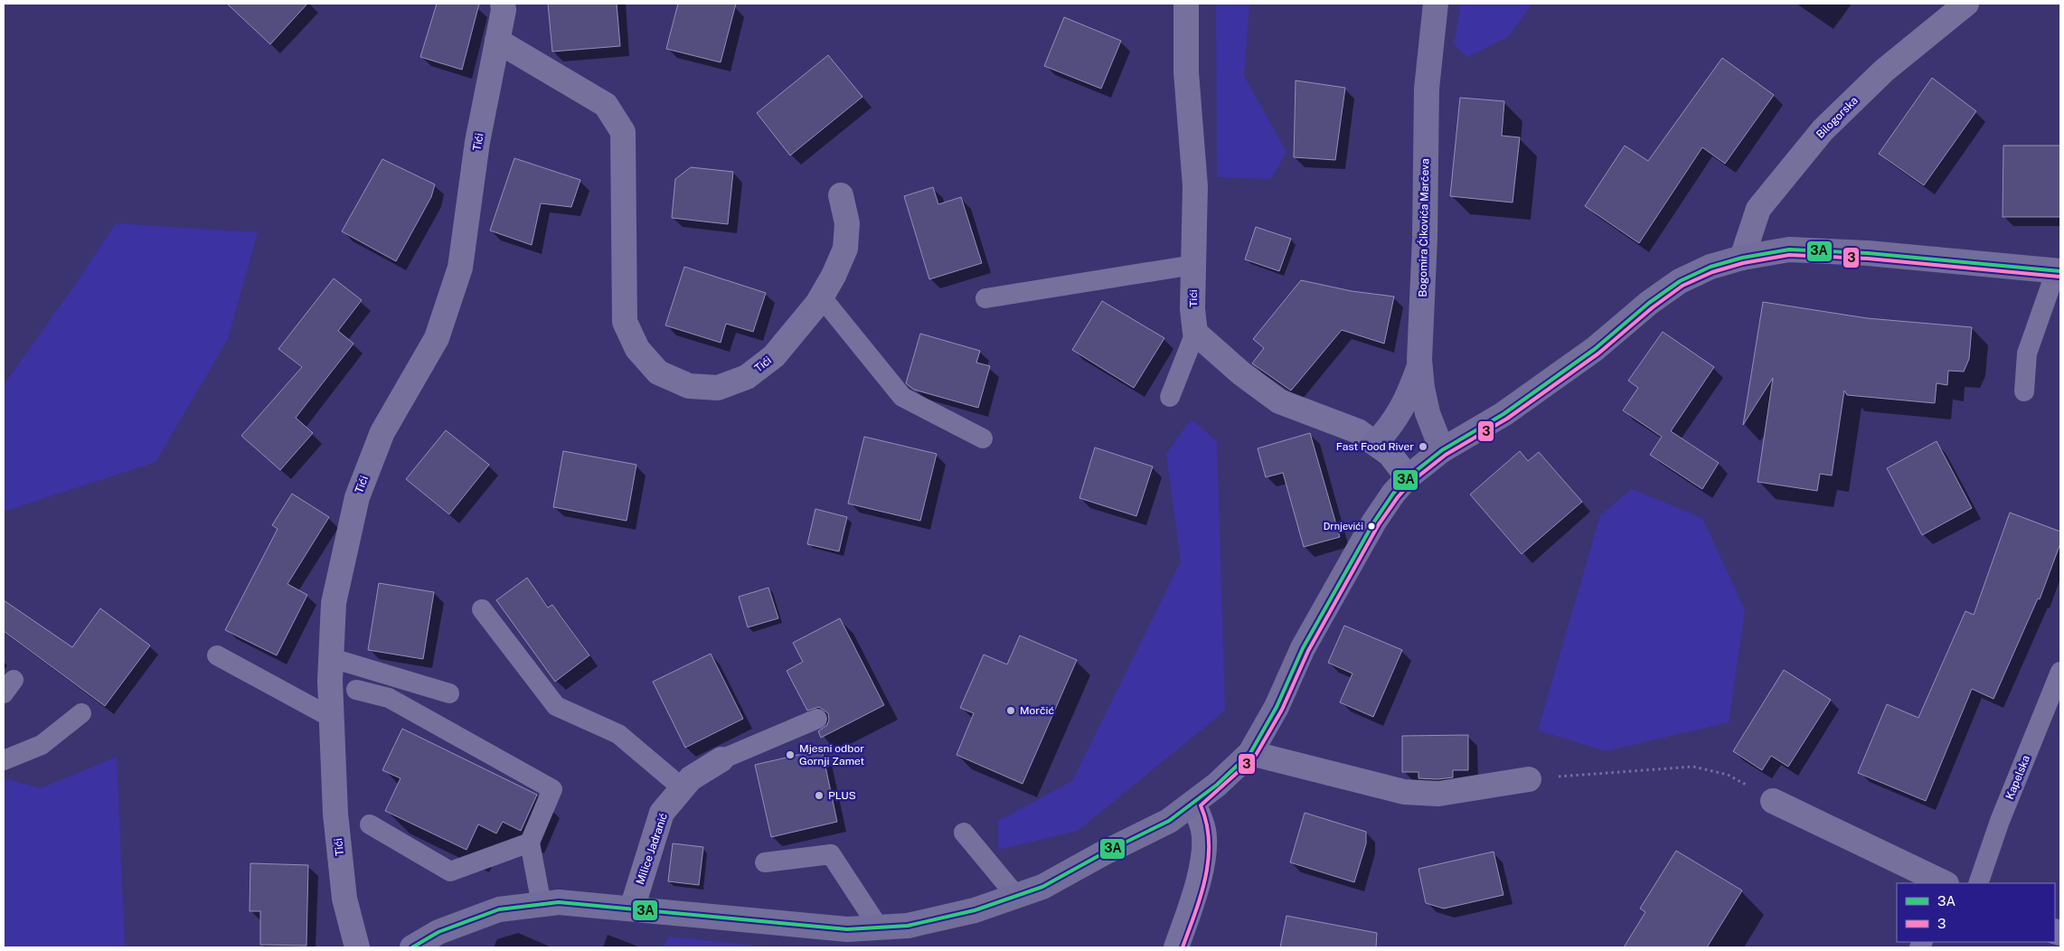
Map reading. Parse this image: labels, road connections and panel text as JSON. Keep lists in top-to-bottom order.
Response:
{
  "streets": {
    "street": [
      "Bilogorska",
      "Tići",
      "Bogomira Ćikovića Marčeva",
      "Milice Jadranić"
    ],
    "lane": ["Kapelska"]
  },
  "places": [
    "Fast Food River",
    "Drnjevići",
    "Morčić",
    "Mjesni odbor Gornji Zamet",
    "PLUS"
  ],
  "lines": ["transit line 3A", "transit line 3"],
  "legend": ["3A", "3"]
}
